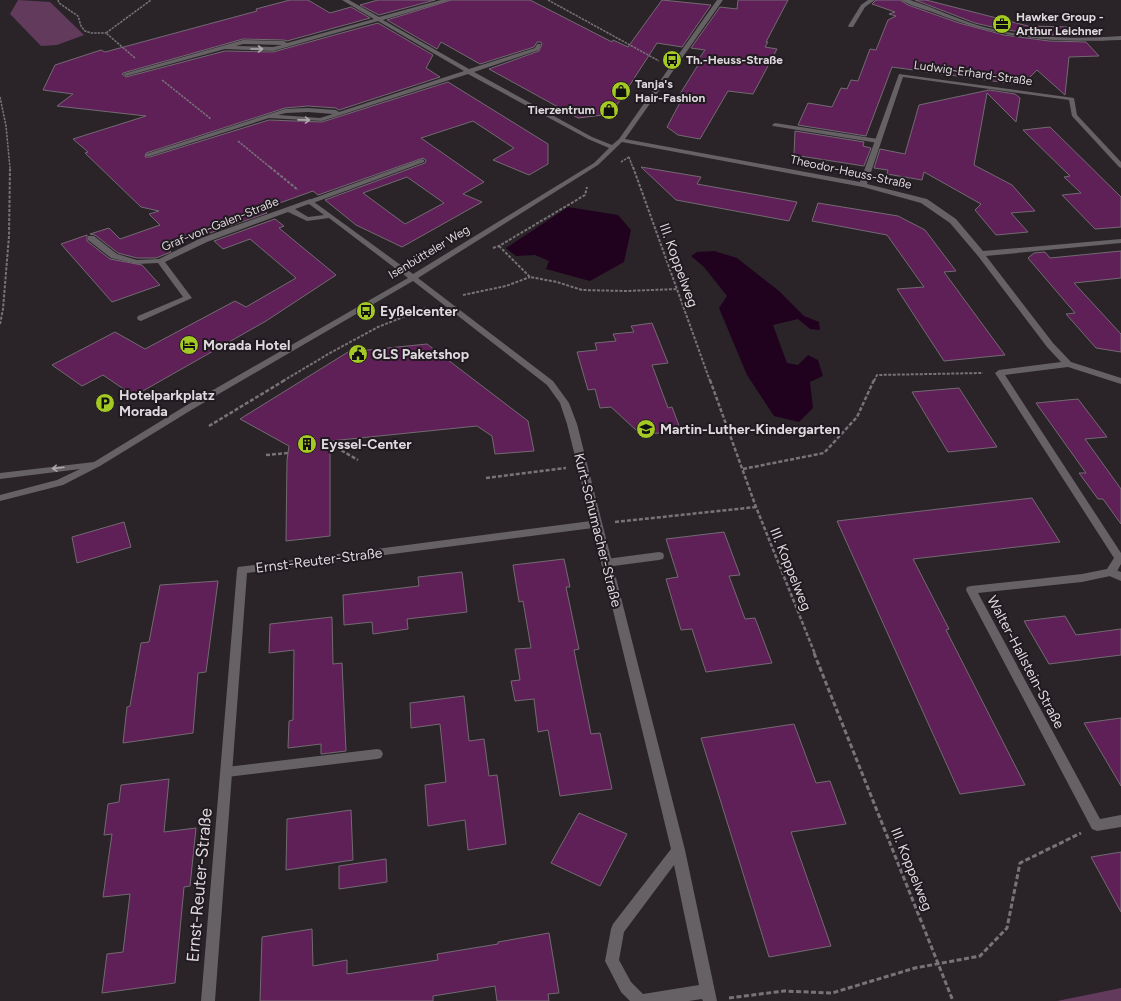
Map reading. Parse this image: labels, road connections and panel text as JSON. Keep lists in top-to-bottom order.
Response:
{
  "streets": {
    "street": [
      "Ludwig-Erhard-Straße",
      "Theodor-Heuss-Straße",
      "Graf-von-Galen-Straße",
      "Isenbütteler Weg",
      "Kurt-Schumacher-Straße",
      "Ernst-Reuter-Straße",
      "Walter-Hallstein-Straße"
    ],
    "path": ["III. Koppelweg"]
  },
  "crossings": [
    ["Ludwig-Erhard-Straße", "Theodor-Heuss-Straße"],
    ["Theodor-Heuss-Straße", "Isenbütteler Weg"],
    ["Theodor-Heuss-Straße", "III. Koppelweg"],
    ["Isenbütteler Weg", "III. Koppelweg"],
    ["Isenbütteler Weg", "Kurt-Schumacher-Straße"],
    ["Kurt-Schumacher-Straße", "Ernst-Reuter-Straße"]
  ],
  "places": {
    "office": ["Hawker Group - Arthur Leichner"],
    "bus stop": ["Th.-Heuss-Straße", "Eyßelcenter"],
    "shop": ["Tanja's Hair-Fashion", "Tierzentrum"],
    "hotel": ["Morada Hotel"],
    "public building": ["GLS Paketshop"],
    "parking": ["Hotelparkplatz Morada"],
    "school or university": ["Martin-Luther-Kindergarten"],
    "building": ["Eyssel-Center"]
  }
}
